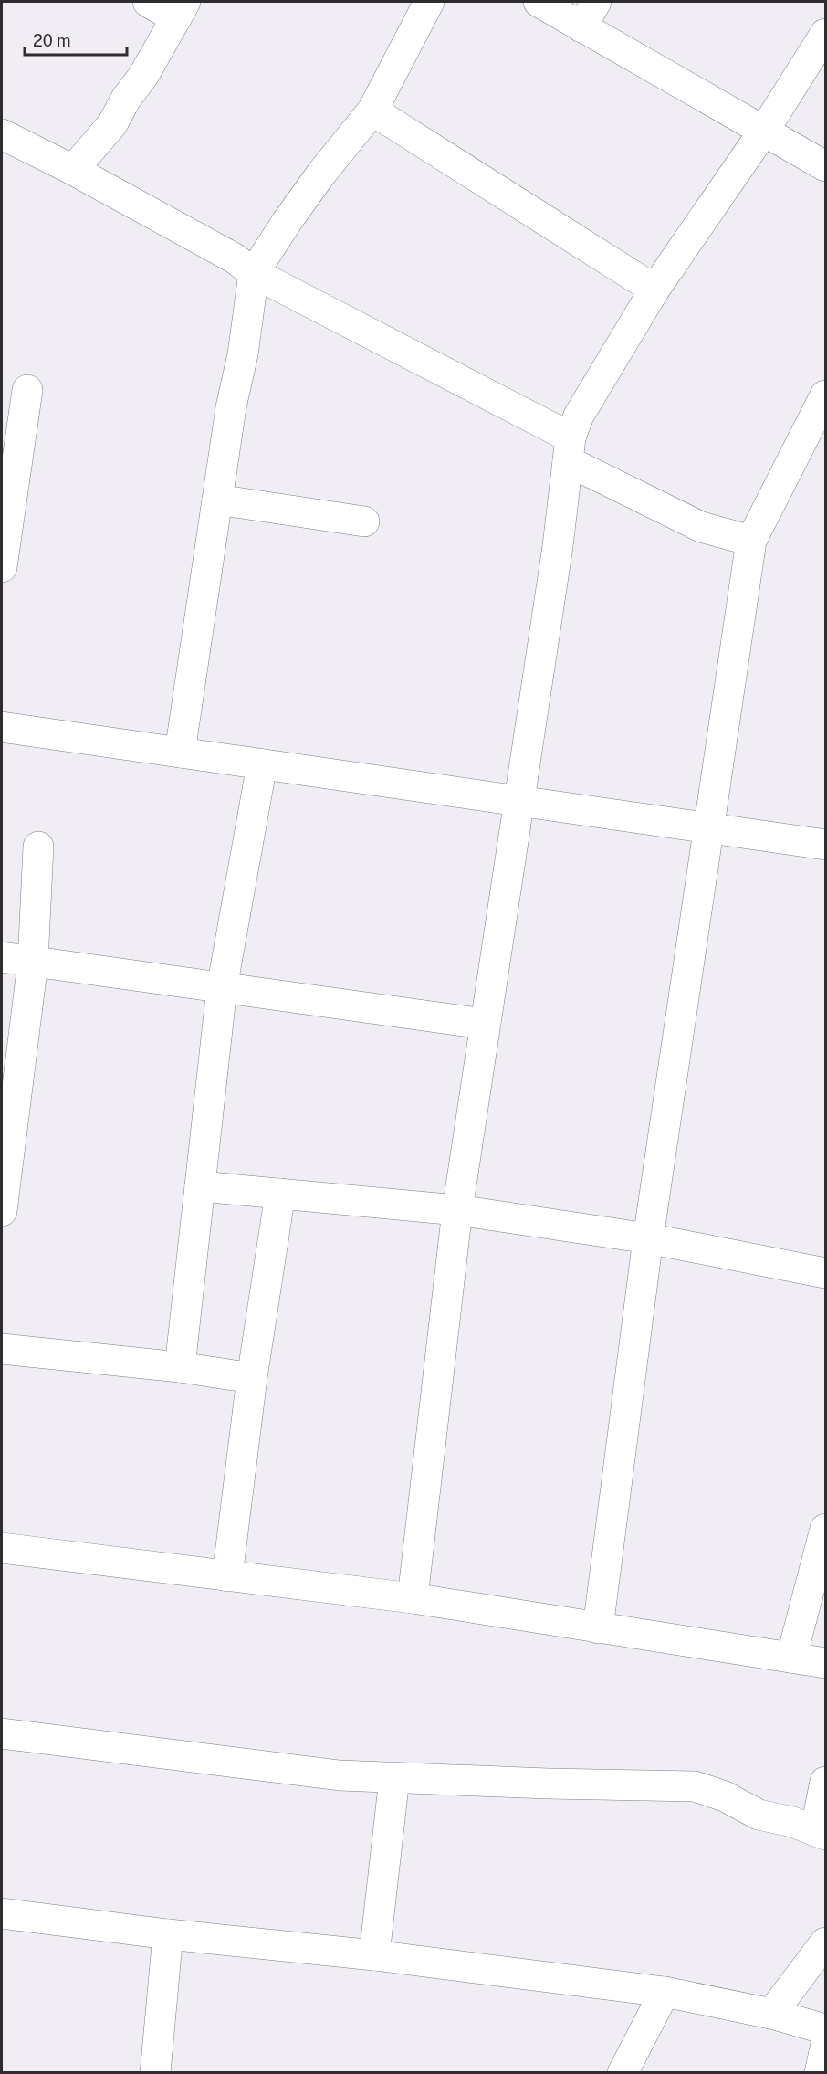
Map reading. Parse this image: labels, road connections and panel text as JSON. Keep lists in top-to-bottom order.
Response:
{
  "scale_bar": "20 m"
}
